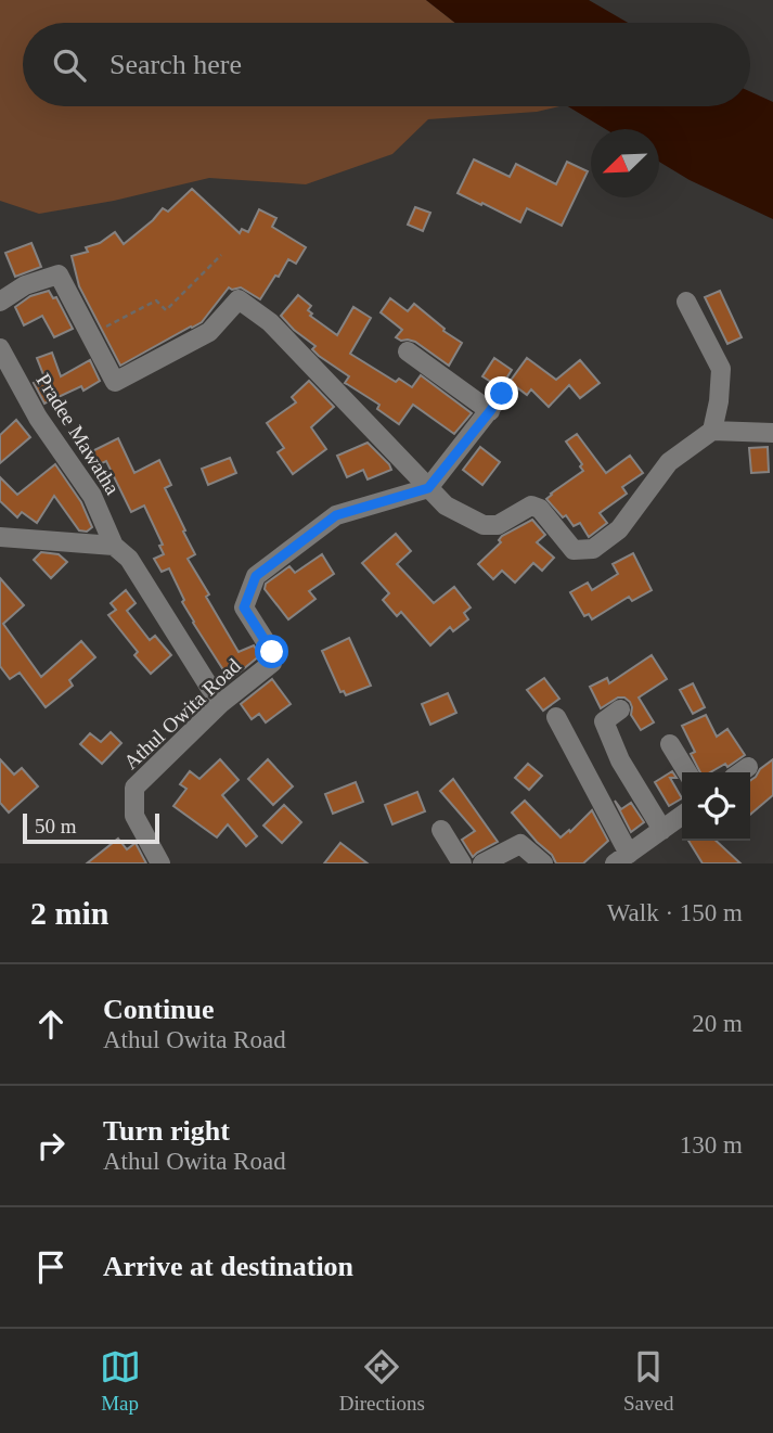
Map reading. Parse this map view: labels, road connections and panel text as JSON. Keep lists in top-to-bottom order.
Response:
{
  "streets": {
    "street": ["Pradee Mawatha", "Athul Owita Road"]
  },
  "crossings": [
    ["Pradee Mawatha", "Athul Owita Road"]
  ],
  "scale_bar": "50 m",
  "north": "bottom left",
  "page": {
    "search": "Search here",
    "scale": "50 m",
    "heading": ["2 min", "Walk · 150 m"],
    "list": [
      ["Continue", "Athul Owita Road", "20 m"],
      ["Turn right", "Athul Owita Road", "130 m"],
      "Arrive at destination"
    ],
    "nav": ["Map", "Directions", "Saved"]
  }
}
